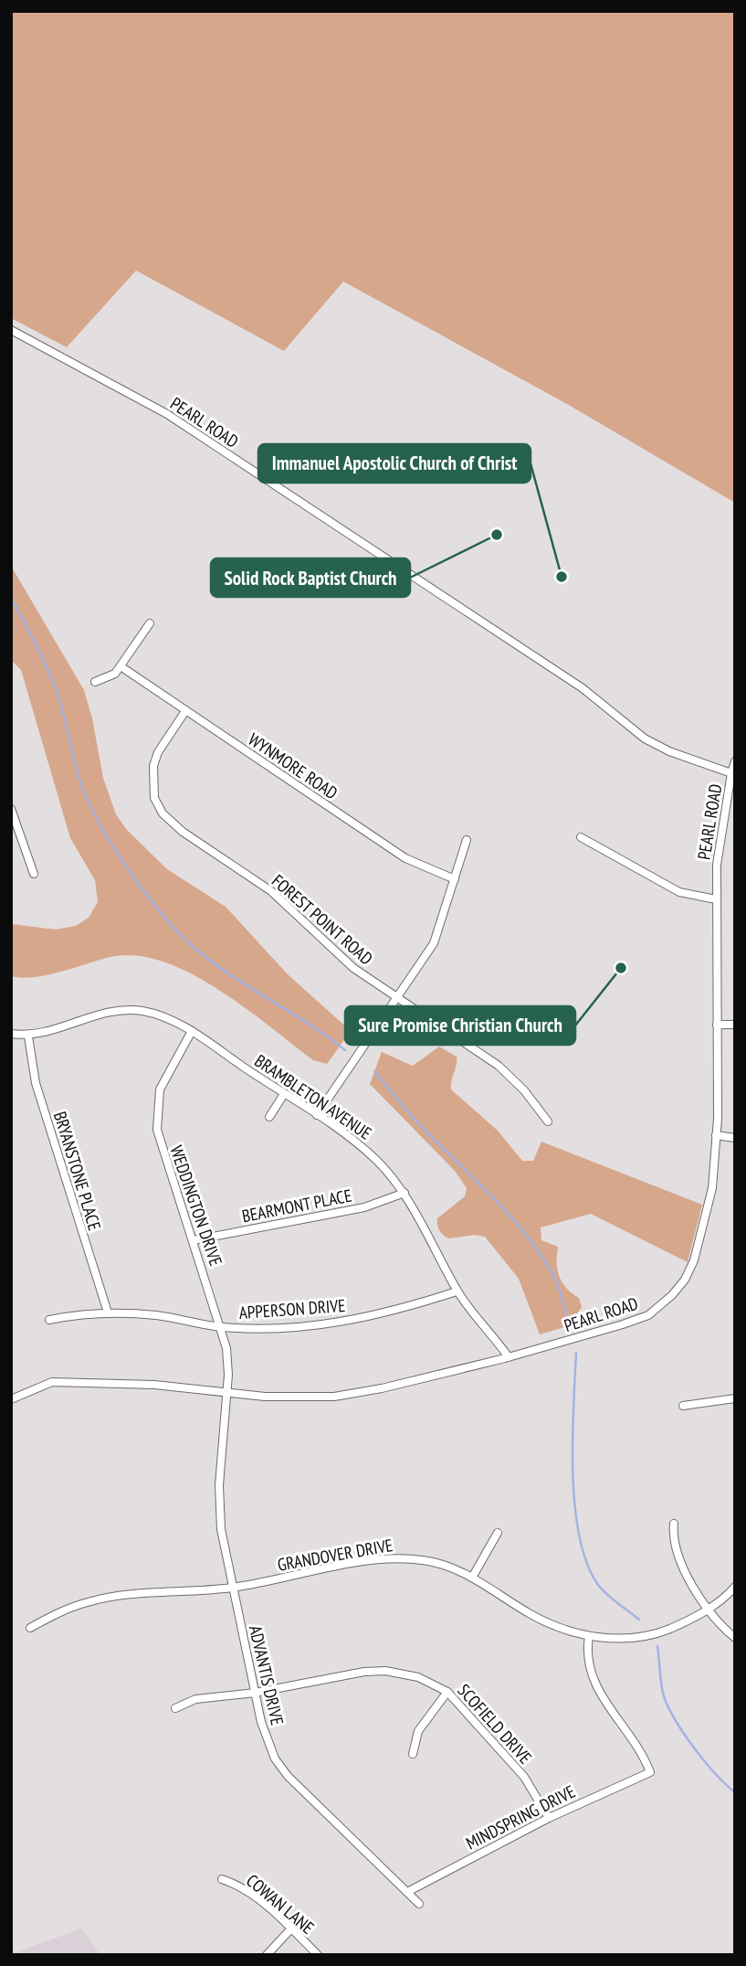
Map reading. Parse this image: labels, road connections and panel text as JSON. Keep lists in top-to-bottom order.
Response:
{
  "streets": {
    "street": [
      "PEARL ROAD",
      "WYNMORE ROAD",
      "FOREST POINT ROAD",
      "BRAMBLETON AVENUE",
      "BRYANSTONE PLACE",
      "WEDDINGTON DRIVE",
      "BEARMONT PLACE",
      "APPERSON DRIVE",
      "GRANDOVER DRIVE",
      "ADVANTIS DRIVE",
      "SCOFIELD DRIVE",
      "MINDSPRING DRIVE",
      "COWAN LANE"
    ]
  },
  "crossings": [
    ["PEARL ROAD", "BRAMBLETON AVENUE"],
    ["PEARL ROAD", "WEDDINGTON DRIVE"],
    ["PEARL ROAD", "ADVANTIS DRIVE"],
    ["WYNMORE ROAD", "FOREST POINT ROAD"],
    ["BRAMBLETON AVENUE", "BRYANSTONE PLACE"],
    ["BRAMBLETON AVENUE", "WEDDINGTON DRIVE"],
    ["BRAMBLETON AVENUE", "BEARMONT PLACE"],
    ["BRAMBLETON AVENUE", "APPERSON DRIVE"],
    ["BRYANSTONE PLACE", "APPERSON DRIVE"],
    ["WEDDINGTON DRIVE", "BEARMONT PLACE"],
    ["WEDDINGTON DRIVE", "APPERSON DRIVE"],
    ["WEDDINGTON DRIVE", "ADVANTIS DRIVE"],
    ["GRANDOVER DRIVE", "ADVANTIS DRIVE"],
    ["GRANDOVER DRIVE", "MINDSPRING DRIVE"],
    ["ADVANTIS DRIVE", "SCOFIELD DRIVE"],
    ["ADVANTIS DRIVE", "MINDSPRING DRIVE"],
    ["SCOFIELD DRIVE", "MINDSPRING DRIVE"]
  ],
  "places": ["Solid Rock Baptist Church", "Immanuel Apostolic Church of Christ", "Sure Promise Christian Church"]
}
